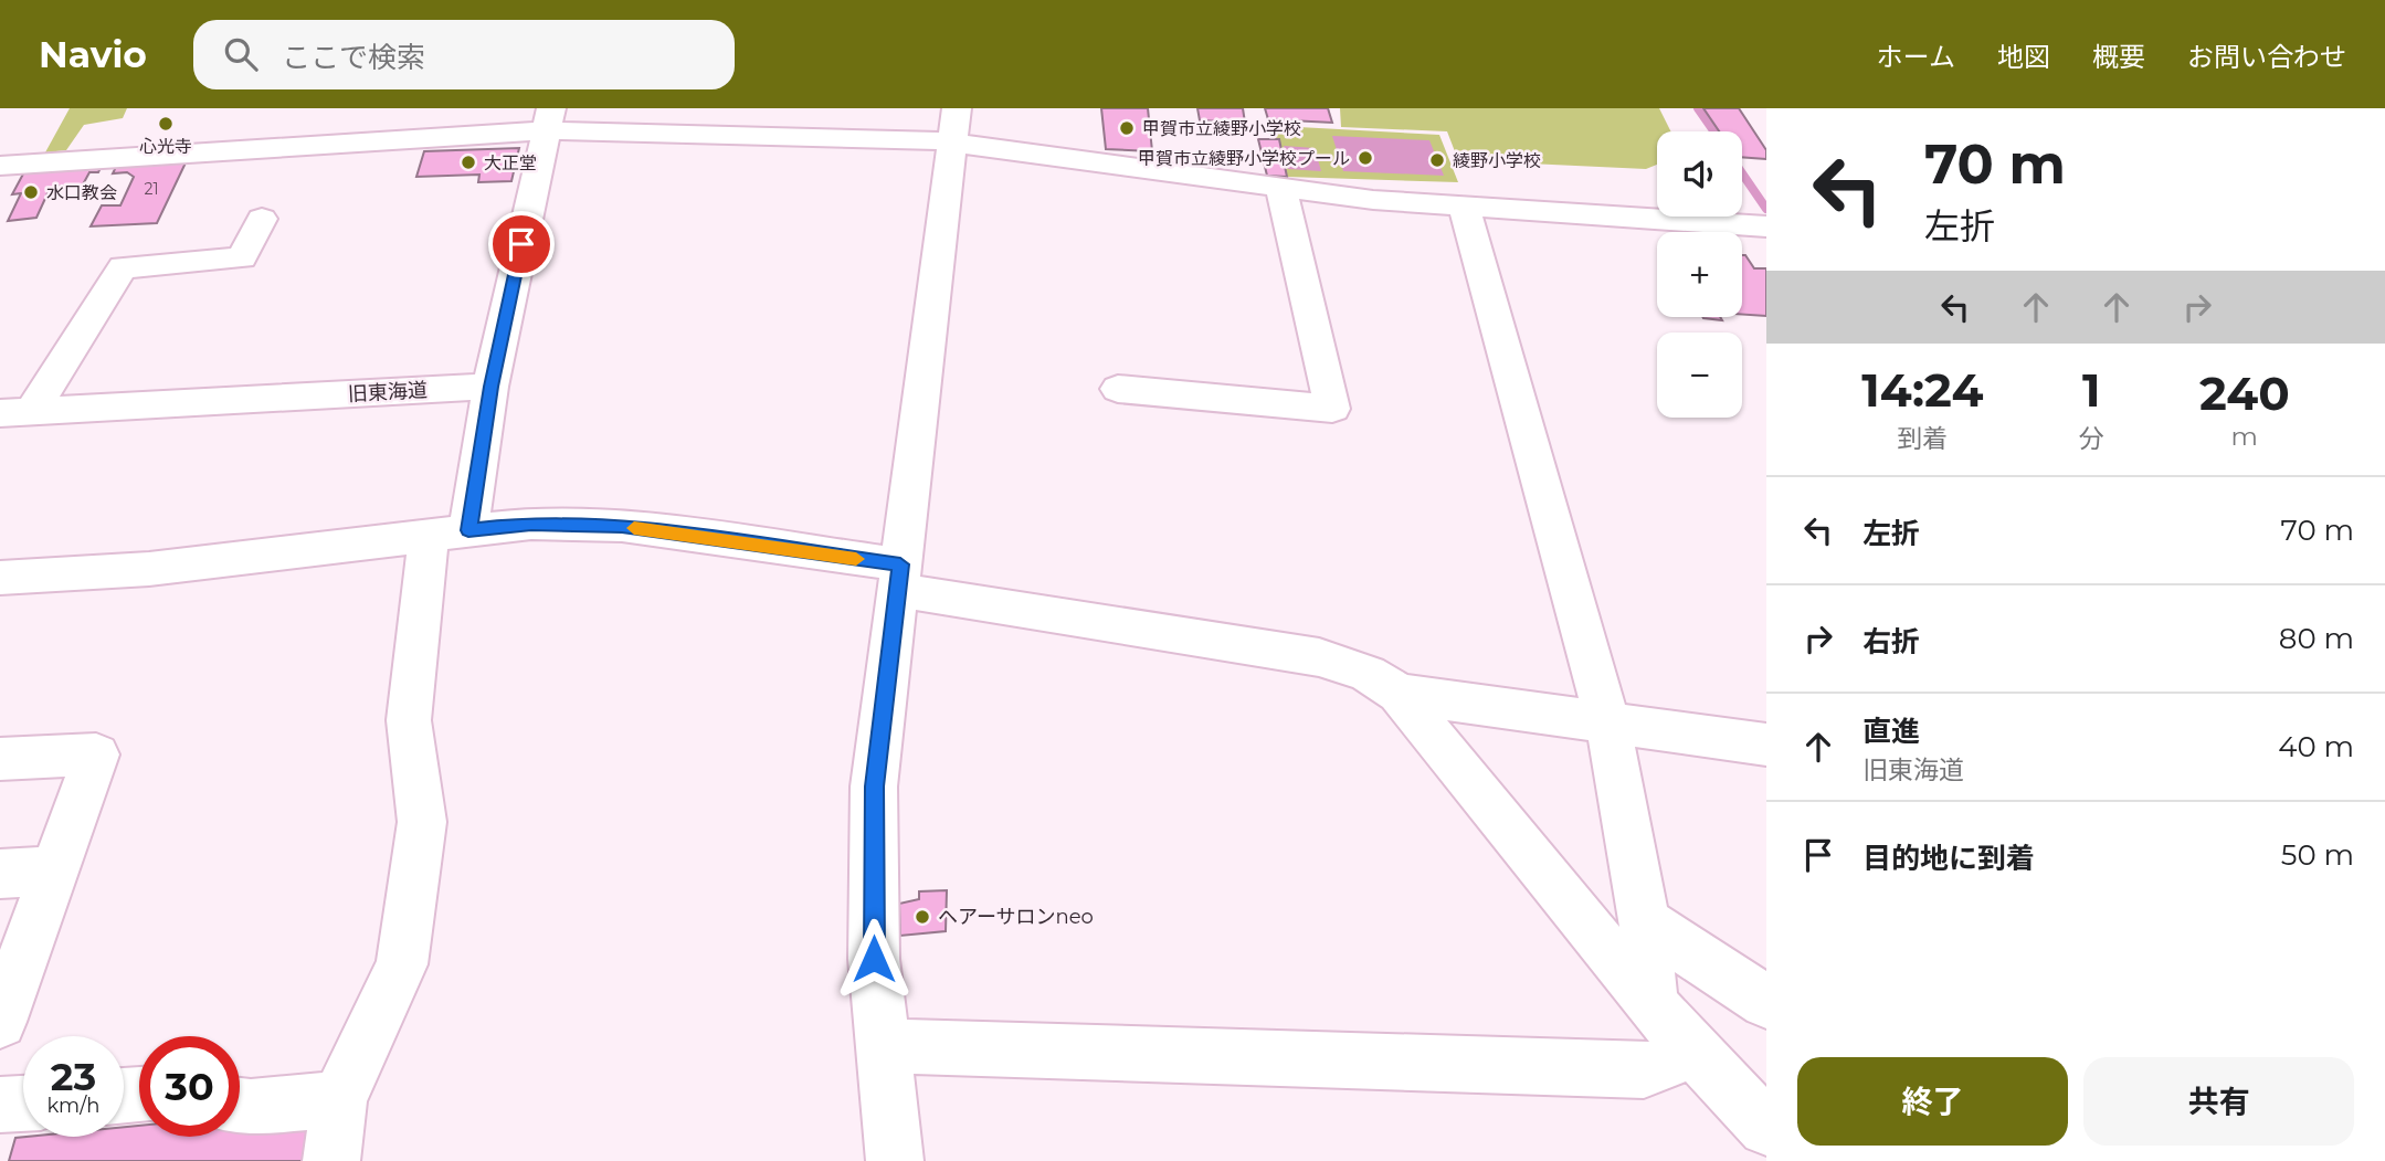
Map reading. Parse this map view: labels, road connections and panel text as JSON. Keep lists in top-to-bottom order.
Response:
{
  "streets": {
    "street": ["旧東海道"]
  },
  "places": [
    "心光寺",
    "甲賀市立綾野小学校",
    "甲賀市立綾野小学校プール",
    "綾野小学校",
    "大正堂",
    "水口教会",
    "ヘアーサロンneo"
  ],
  "house_numbers": ["21"],
  "page": {
    "header": "Navio",
    "search": "ここで検索",
    "nav": [
      "ホーム",
      "地図",
      "概要",
      "お問い合わせ"
    ],
    "turn": ["70 m", "左折"],
    "map_buttons": ["+", "−"],
    "eta": [
      "14:24",
      "到着",
      "1",
      "分",
      "240",
      "m"
    ],
    "list": [
      {
        "name": "左折",
        "value": "70 m"
      },
      {
        "name": "右折",
        "value": "80 m"
      },
      {
        "name": "直進",
        "note": "旧東海道",
        "value": "40 m"
      },
      {
        "name": "目的地に到着",
        "value": "50 m"
      }
    ],
    "speed": "23 km/h",
    "limit": "30",
    "buttons": ["終了", "共有"]
  }
}
